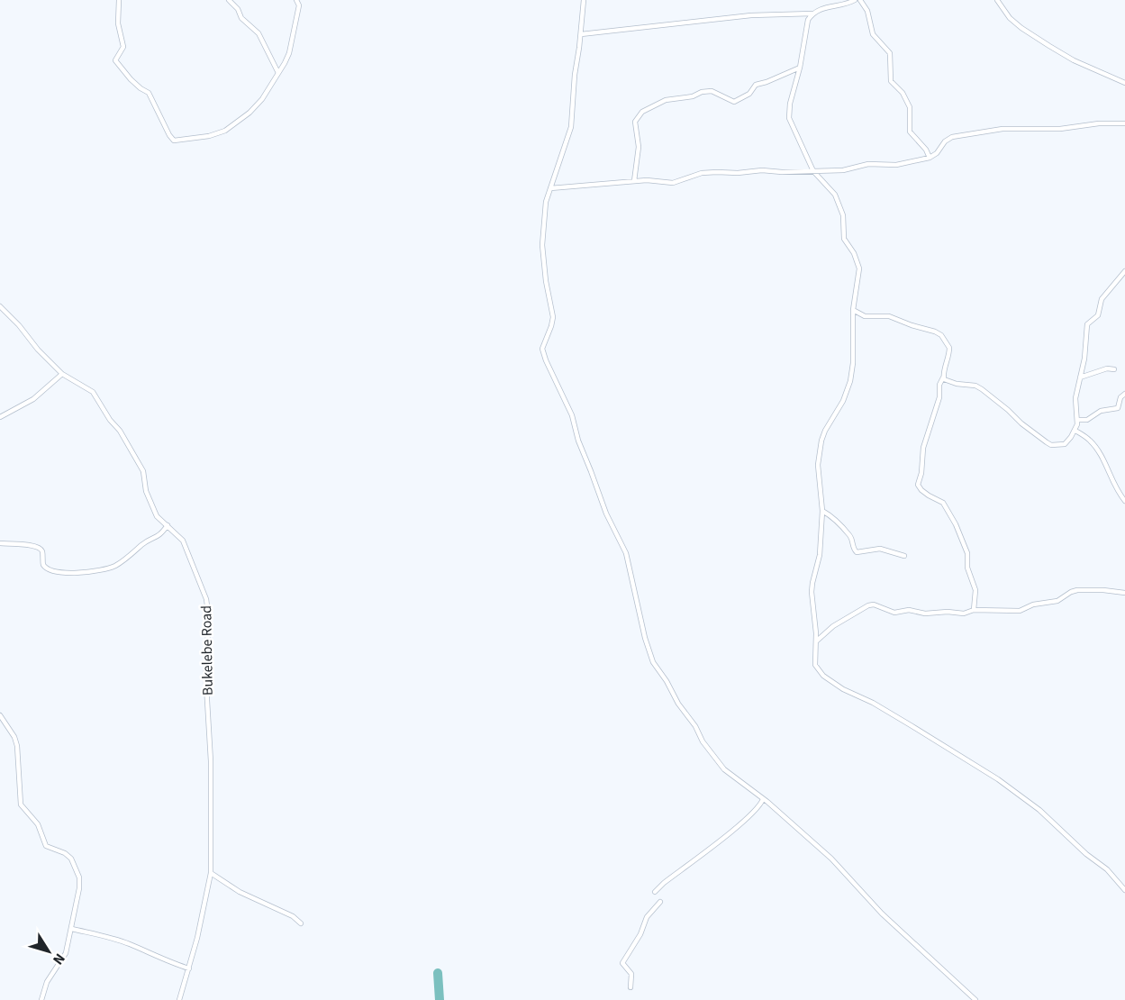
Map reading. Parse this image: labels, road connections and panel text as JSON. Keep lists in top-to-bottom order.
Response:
{
  "streets": {
    "street": ["Bukelebe Road"]
  },
  "north": "bottom right"
}
